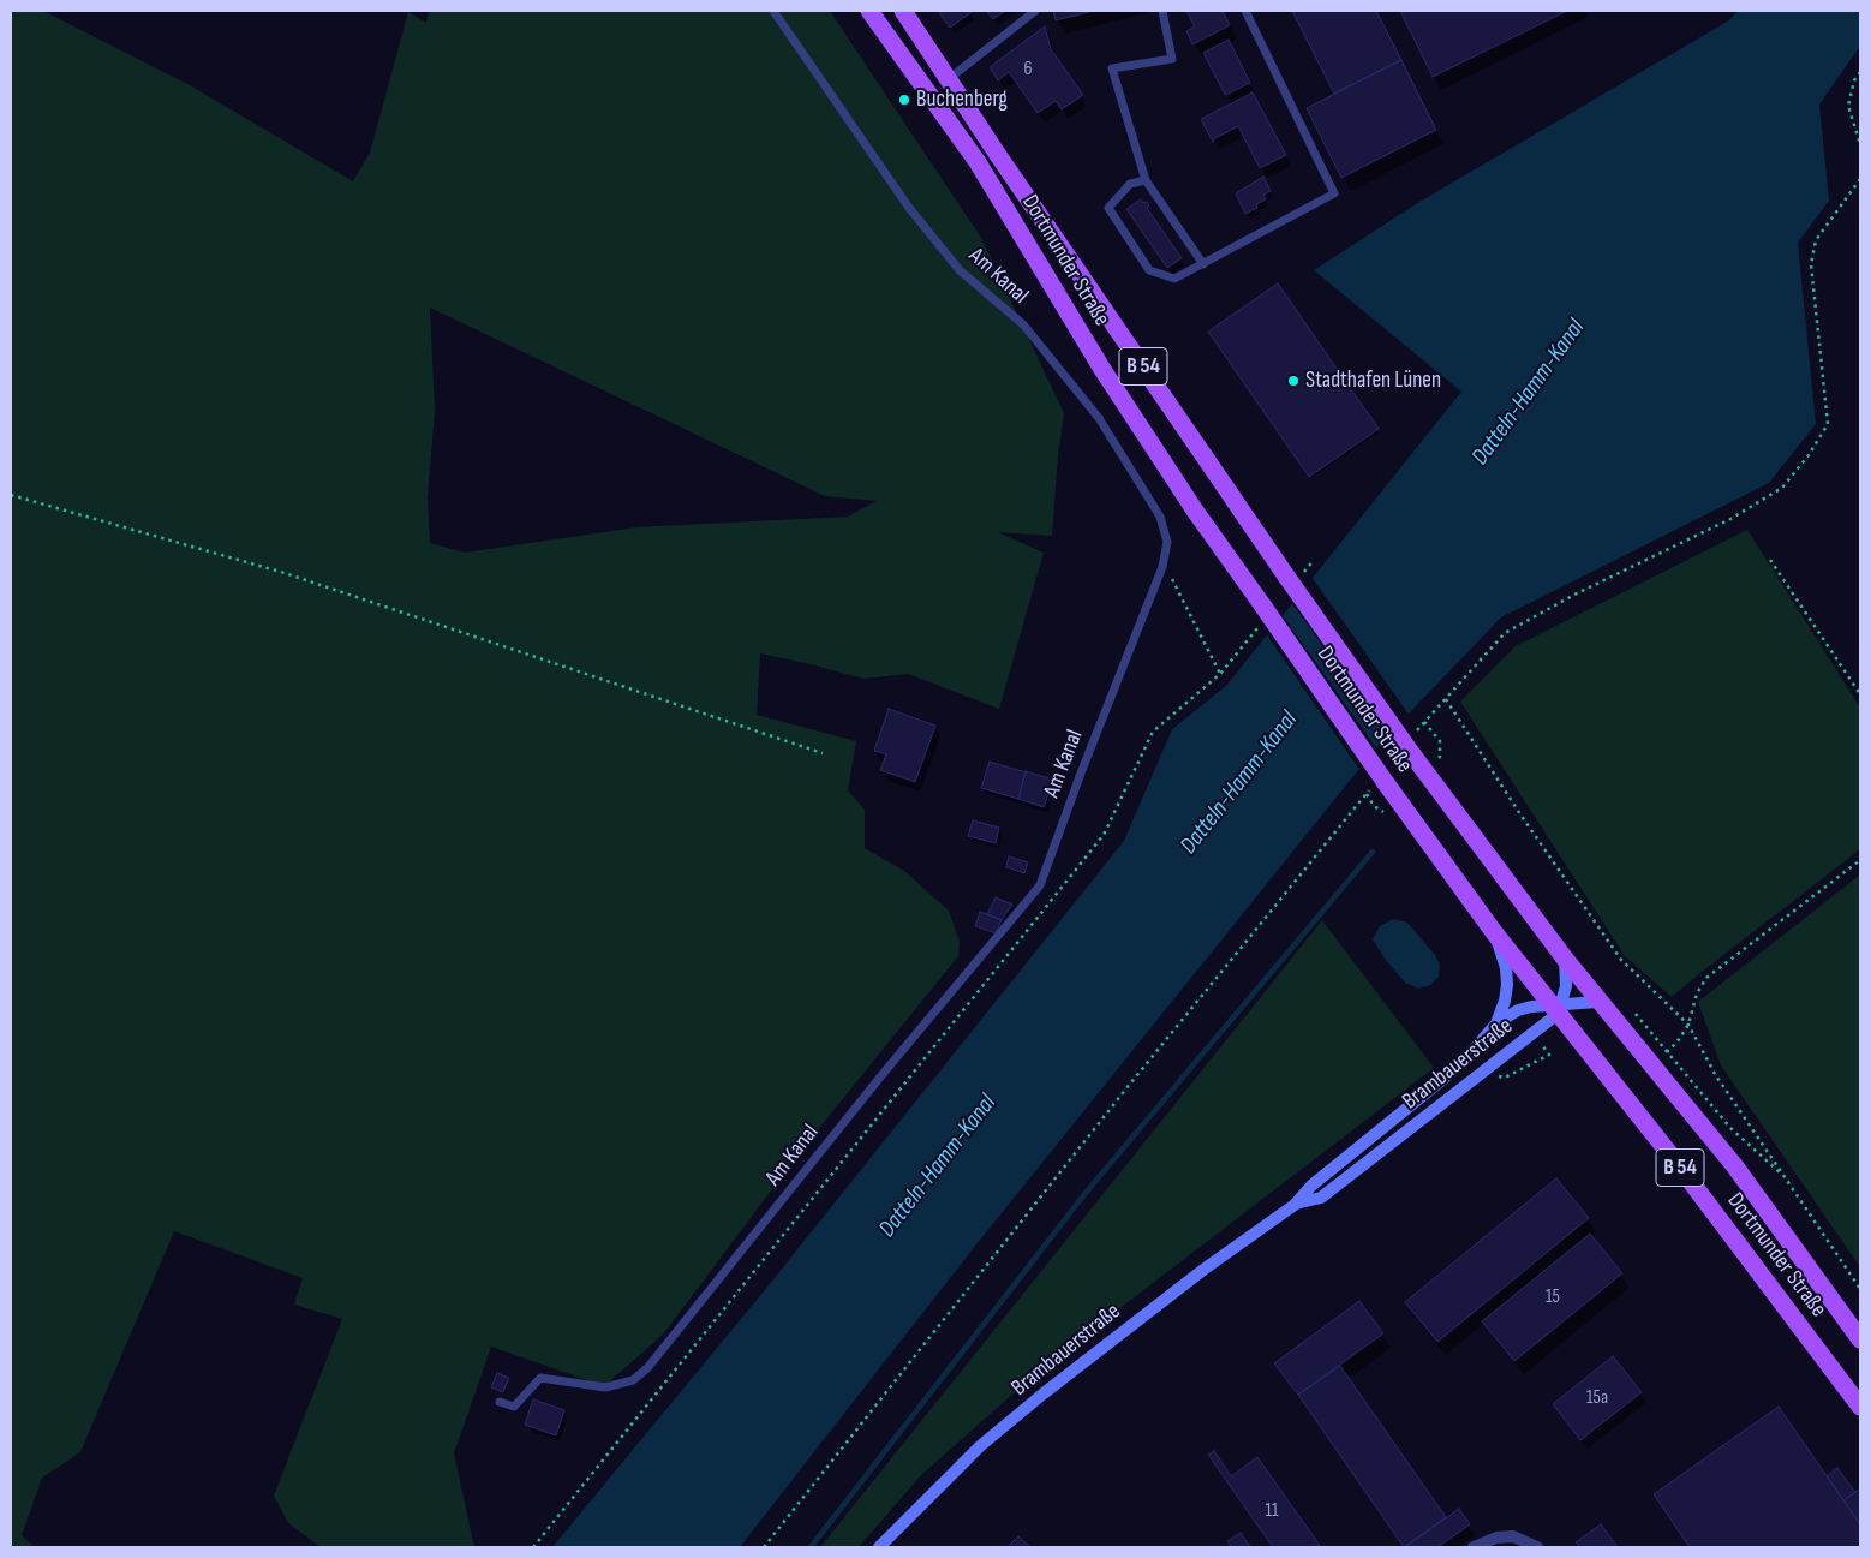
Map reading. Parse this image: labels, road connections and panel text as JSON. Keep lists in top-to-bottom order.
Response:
{
  "streets": {
    "main road": ["Dortmunder Straße", "B 54", "Brambauerstraße"],
    "lane": ["Am Kanal"]
  },
  "crossings": [
    ["Dortmunder Straße", "Brambauerstraße"]
  ],
  "water": ["Datteln-Hamm-Kanal"],
  "places": ["Buchenberg", "Stadthafen Lünen"],
  "house_numbers": [
    "6",
    "15",
    "15a",
    "11"
  ]
}
